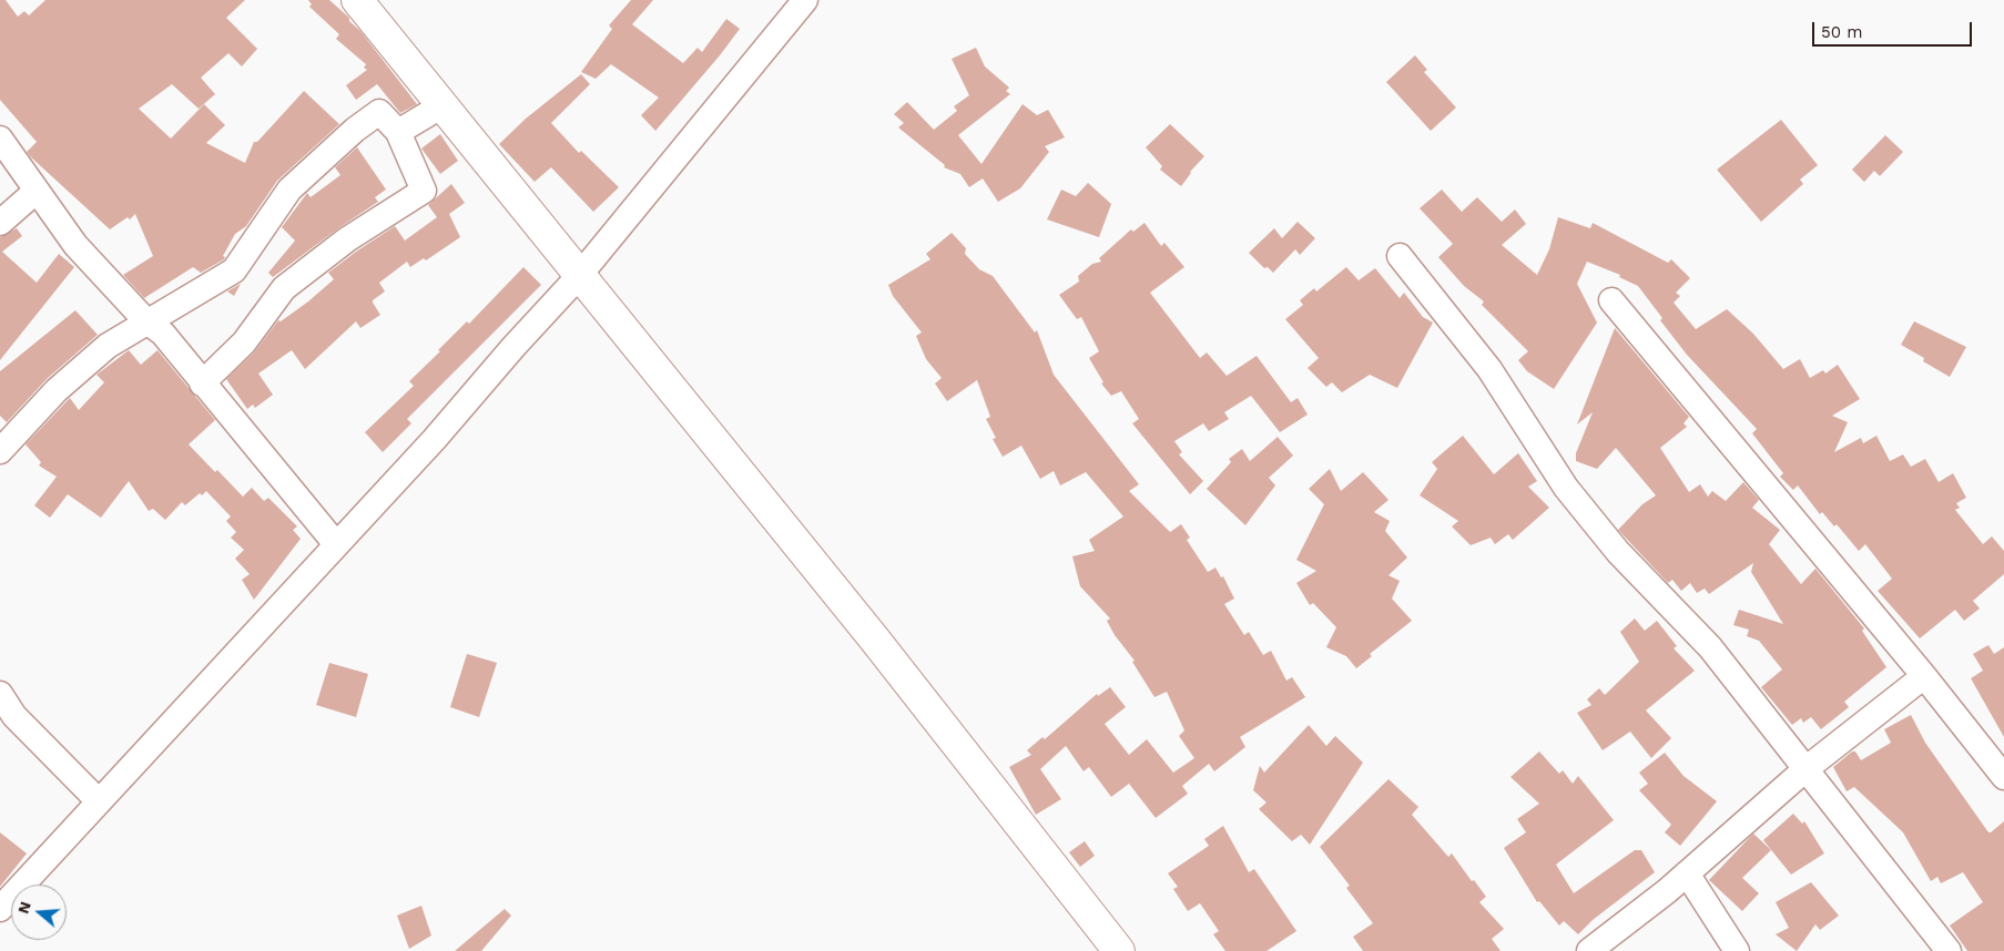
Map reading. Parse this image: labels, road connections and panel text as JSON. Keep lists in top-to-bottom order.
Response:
{
  "scale_bar": "50 m",
  "north": "left"
}
